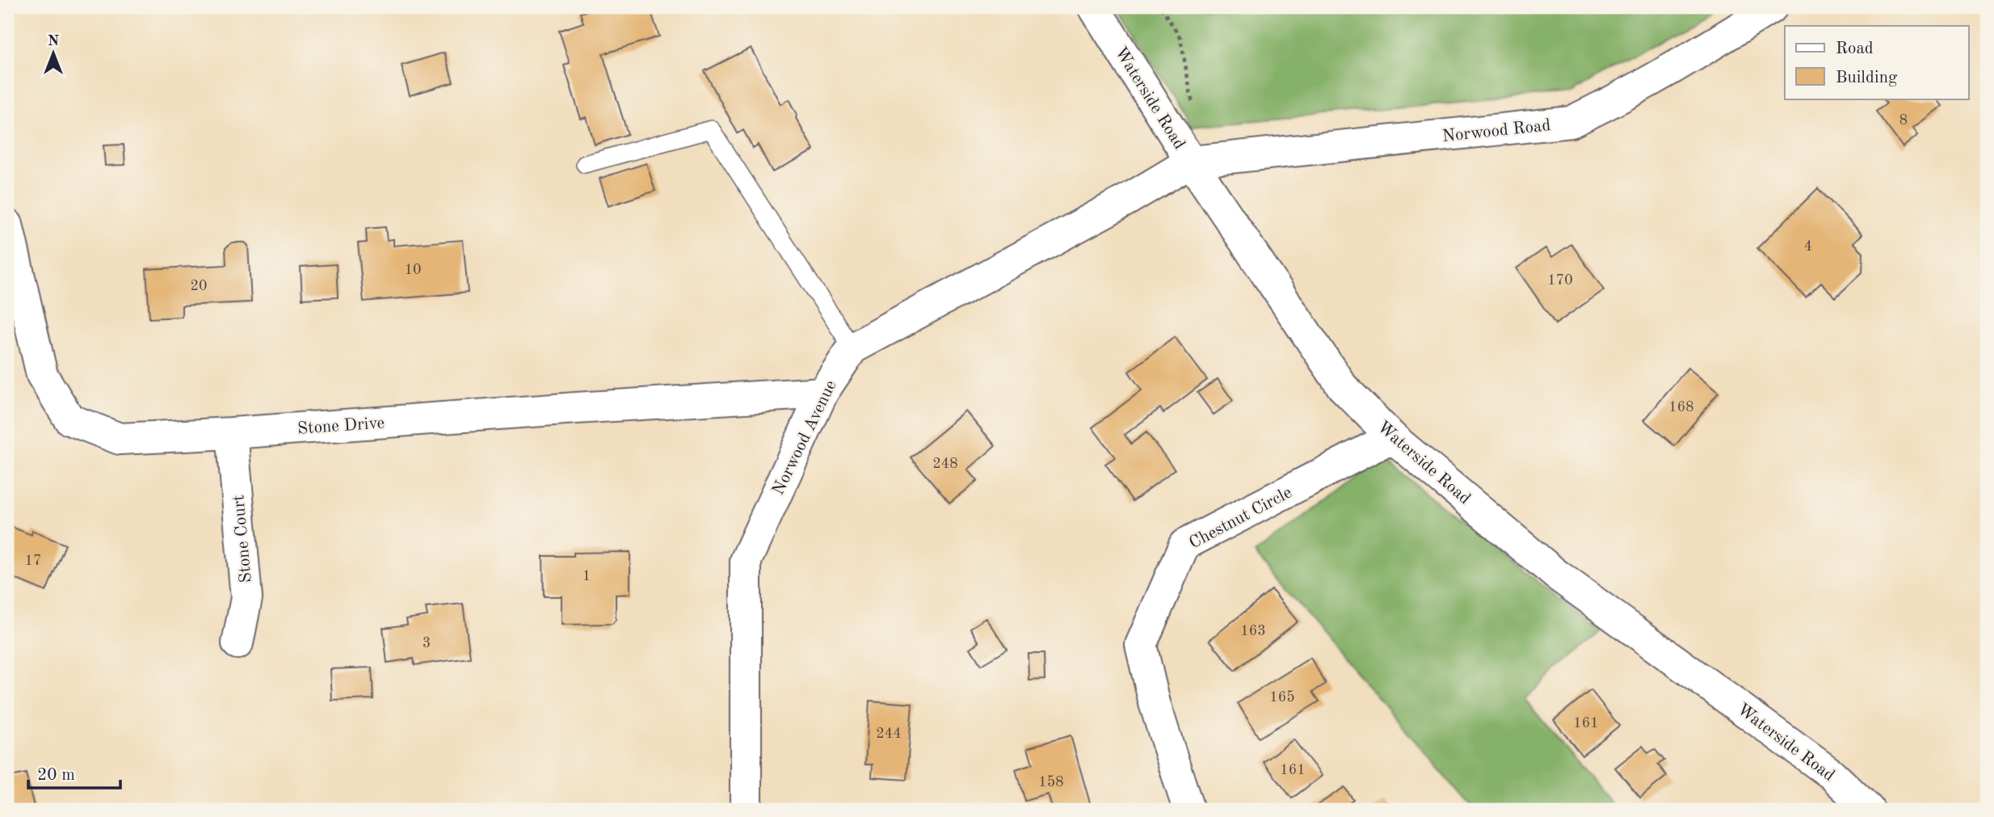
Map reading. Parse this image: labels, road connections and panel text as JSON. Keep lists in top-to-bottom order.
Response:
{
  "streets": {
    "street": [
      "Waterside Road",
      "Norwood Road",
      "Stone Drive",
      "Norwood Avenue",
      "Chestnut Circle",
      "Stone Court"
    ]
  },
  "crossings": [
    ["Waterside Road", "Norwood Road"],
    ["Waterside Road", "Norwood Avenue"],
    ["Waterside Road", "Chestnut Circle"],
    ["Norwood Road", "Norwood Avenue"],
    ["Stone Drive", "Norwood Avenue"],
    ["Stone Drive", "Stone Court"]
  ],
  "house_numbers": [
    "8",
    "4",
    "10",
    "170",
    "20",
    "168",
    "248",
    "17",
    "1",
    "163",
    "3",
    "165",
    "161",
    "244",
    "161",
    "158"
  ],
  "legend": ["Road", "Building"],
  "scale_bar": "20 m",
  "north": "top"
}
